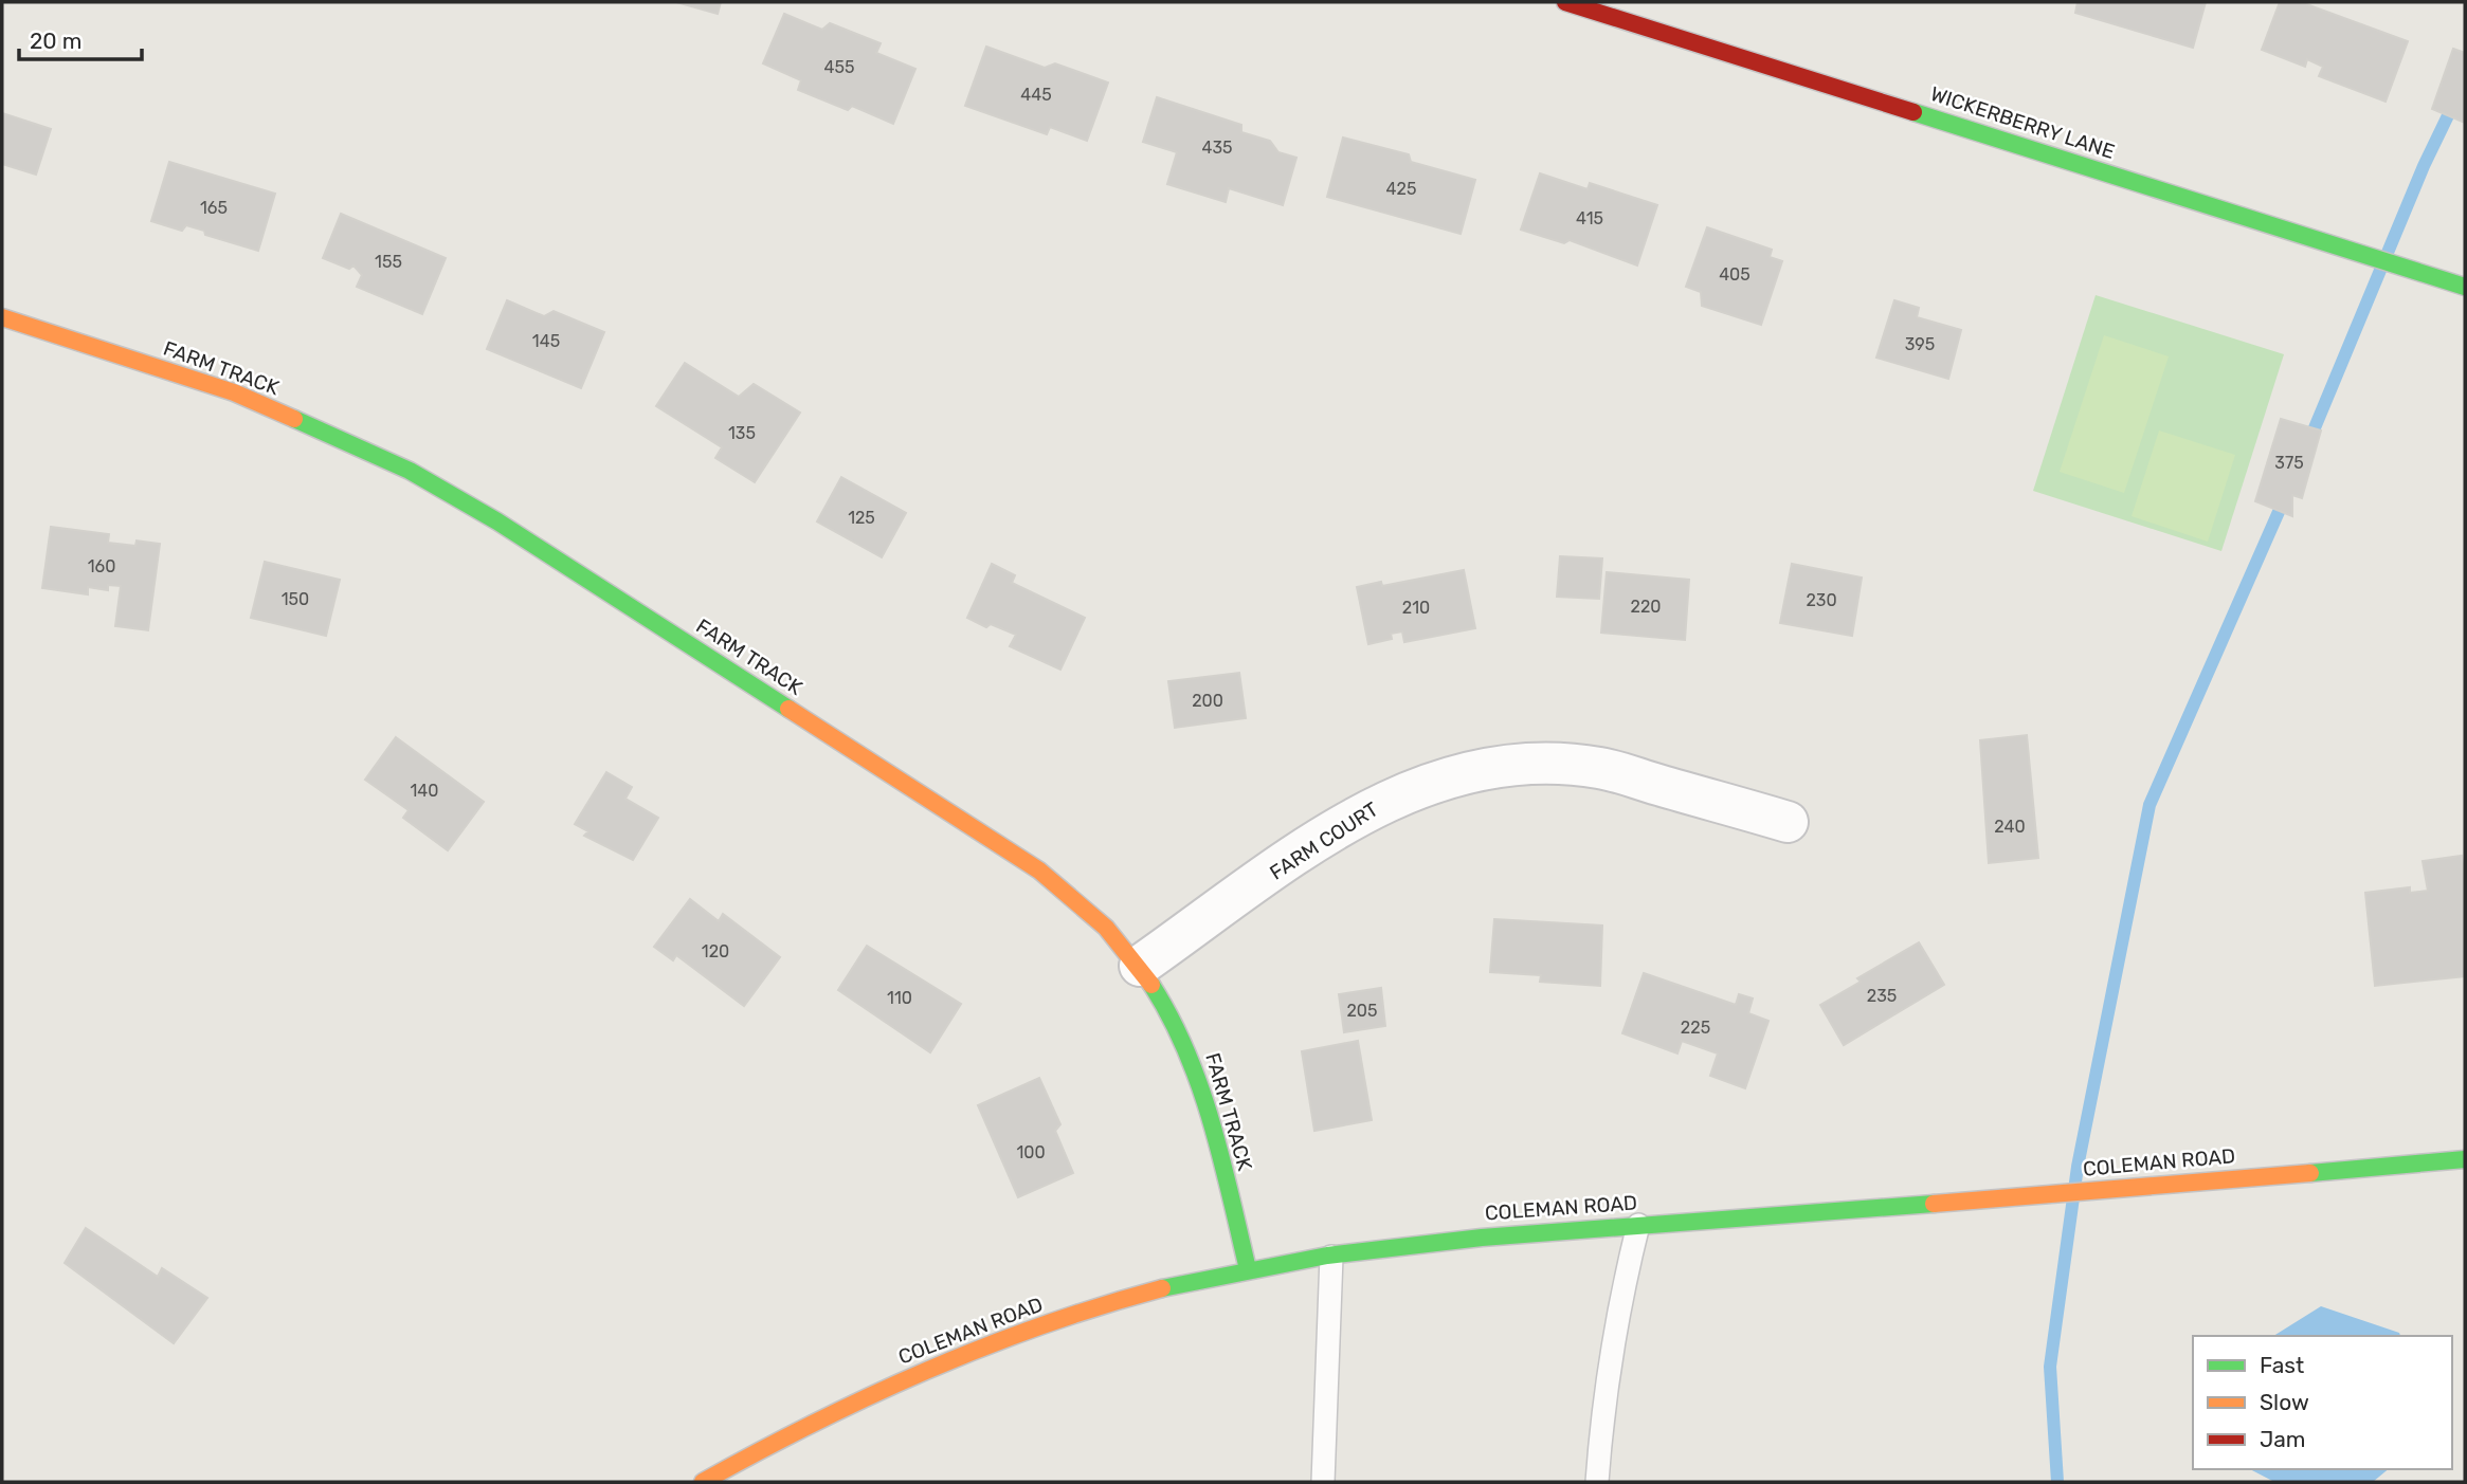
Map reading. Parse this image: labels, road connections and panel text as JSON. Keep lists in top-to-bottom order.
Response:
{
  "streets": {
    "street": [
      "WICKERBERRY LANE",
      "FARM TRACK",
      "FARM COURT",
      "COLEMAN ROAD"
    ]
  },
  "crossings": [
    ["FARM TRACK", "FARM COURT"],
    ["FARM TRACK", "COLEMAN ROAD"]
  ],
  "house_numbers": [
    "455",
    "445",
    "435",
    "425",
    "165",
    "415",
    "155",
    "405",
    "145",
    "395",
    "135",
    "375",
    "125",
    "160",
    "150",
    "230",
    "220",
    "210",
    "200",
    "140",
    "240",
    "120",
    "235",
    "110",
    "205",
    "225",
    "100"
  ],
  "legend": ["Fast", "Slow", "Jam"],
  "scale_bar": "20 m"
}
